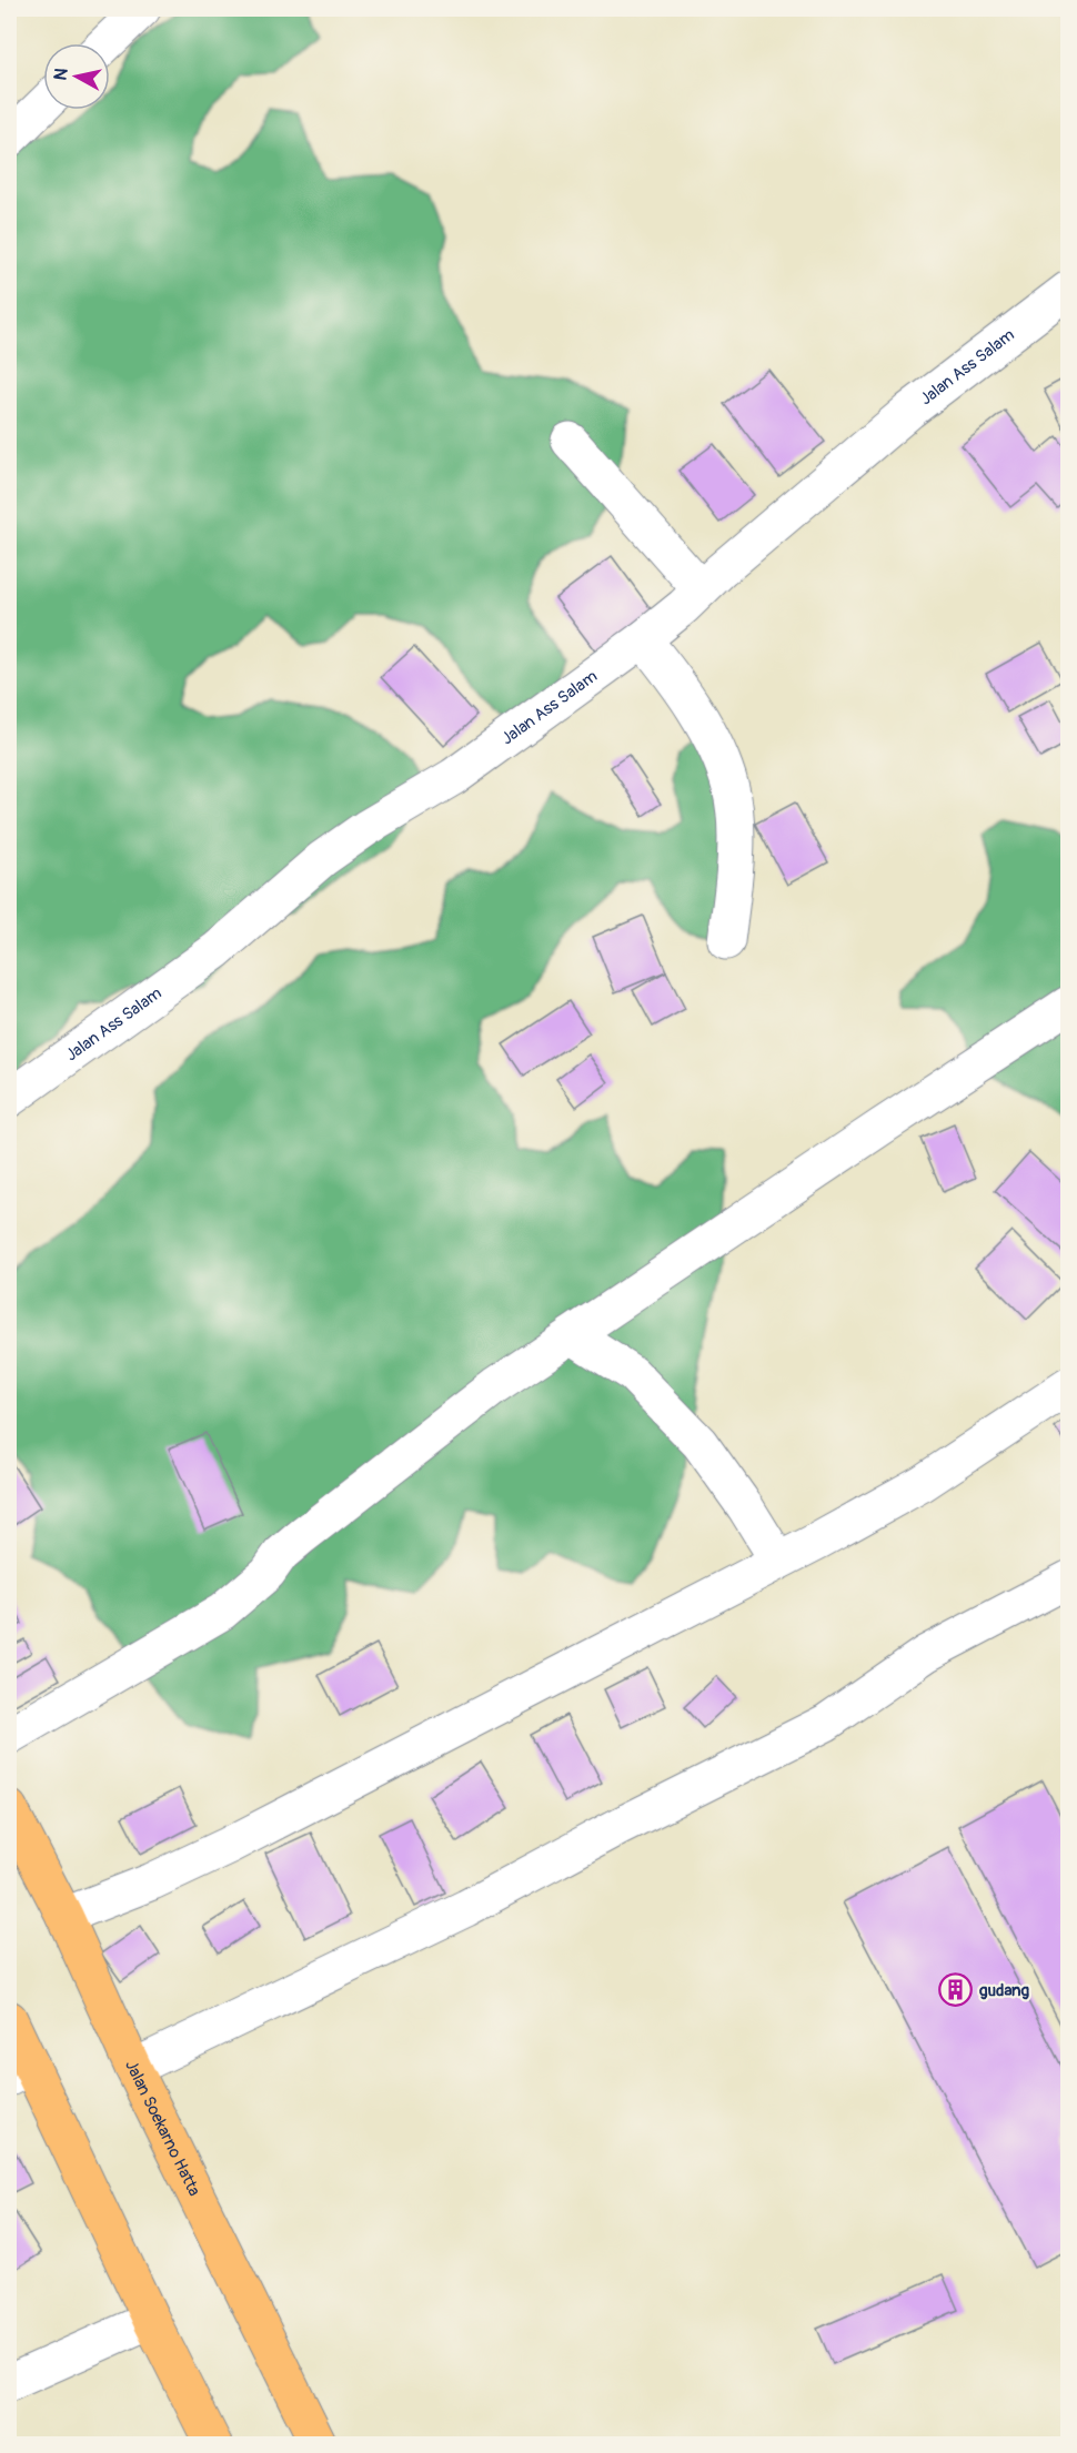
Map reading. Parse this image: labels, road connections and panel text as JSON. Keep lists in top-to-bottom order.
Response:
{
  "streets": {
    "highway": ["Jalan Soekarno Hatta"],
    "street": ["Jalan Ass Salam"]
  },
  "places": {
    "building": ["gudang"]
  },
  "north": "left"
}
